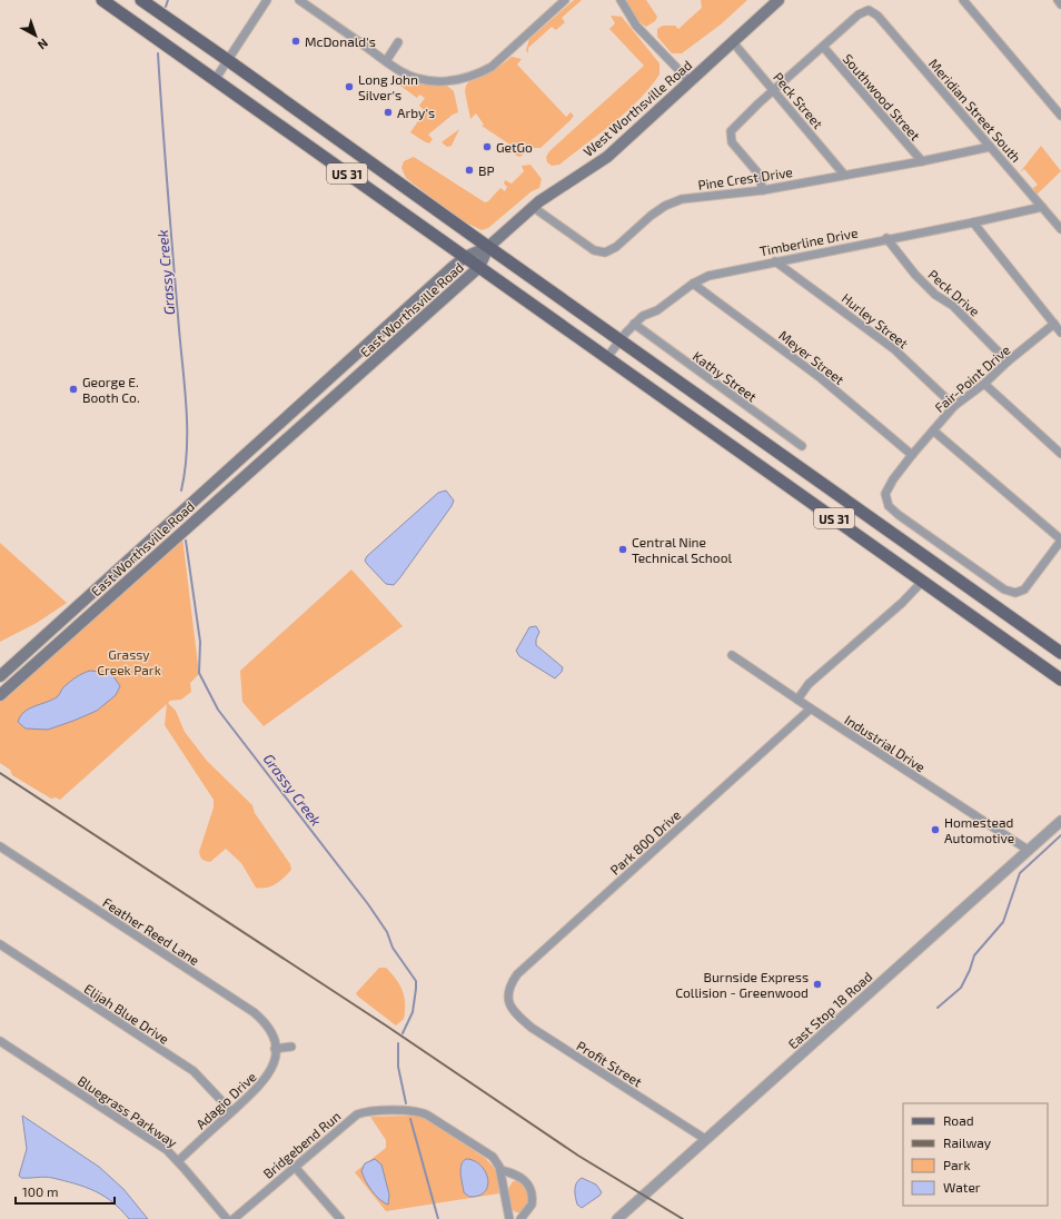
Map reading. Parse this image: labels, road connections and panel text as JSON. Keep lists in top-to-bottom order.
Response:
{
  "streets": {
    "main road": ["West Worthsville Road", "US 31", "East Worthsville Road"],
    "street": [
      "Southwood Street",
      "Peck Street",
      "Meridian Street South",
      "Pine Crest Drive",
      "Timberline Drive",
      "Peck Drive",
      "Hurley Street",
      "Meyer Street",
      "Kathy Street",
      "Fair-Point Drive",
      "Industrial Drive",
      "Park 800 Drive",
      "Feather Reed Lane",
      "East Stop 18 Road",
      "Elijah Blue Drive",
      "Profit Street",
      "Adagio Drive",
      "Bluegrass Parkway",
      "Bridgebend Run"
    ]
  },
  "crossings": [
    ["Southwood Street", "Meridian Street South"],
    ["Southwood Street", "Pine Crest Drive"],
    ["Peck Street", "West Worthsville Road"],
    ["Peck Street", "Pine Crest Drive"],
    ["West Worthsville Road", "US 31"],
    ["West Worthsville Road", "Pine Crest Drive"],
    ["West Worthsville Road", "East Worthsville Road"],
    ["Meridian Street South", "Pine Crest Drive"],
    ["Meridian Street South", "Timberline Drive"],
    ["US 31", "Timberline Drive"],
    ["US 31", "East Worthsville Road"],
    ["Timberline Drive", "Peck Drive"],
    ["Timberline Drive", "Hurley Street"],
    ["Timberline Drive", "Meyer Street"],
    ["Timberline Drive", "Kathy Street"],
    ["Peck Drive", "Fair-Point Drive"],
    ["Hurley Street", "Fair-Point Drive"],
    ["Meyer Street", "Fair-Point Drive"],
    ["Industrial Drive", "Park 800 Drive"],
    ["Industrial Drive", "East Stop 18 Road"],
    ["Park 800 Drive", "Profit Street"],
    ["Feather Reed Lane", "Adagio Drive"],
    ["East Stop 18 Road", "Profit Street"],
    ["Elijah Blue Drive", "Adagio Drive"],
    ["Adagio Drive", "Bluegrass Parkway"]
  ],
  "water": ["Grassy Creek"],
  "parks": ["Grassy Creek Park"],
  "places": [
    "McDonald's",
    "Long John Silver's",
    "Arby's",
    "GetGo",
    "BP",
    "George E. Booth Co.",
    "Central Nine Technical School",
    "Homestead Automotive",
    "Burnside Express Collision - Greenwood"
  ],
  "legend": [
    "Road",
    "Railway",
    "Park",
    "Water"
  ],
  "scale_bar": "100 m",
  "north": "bottom right"
}
